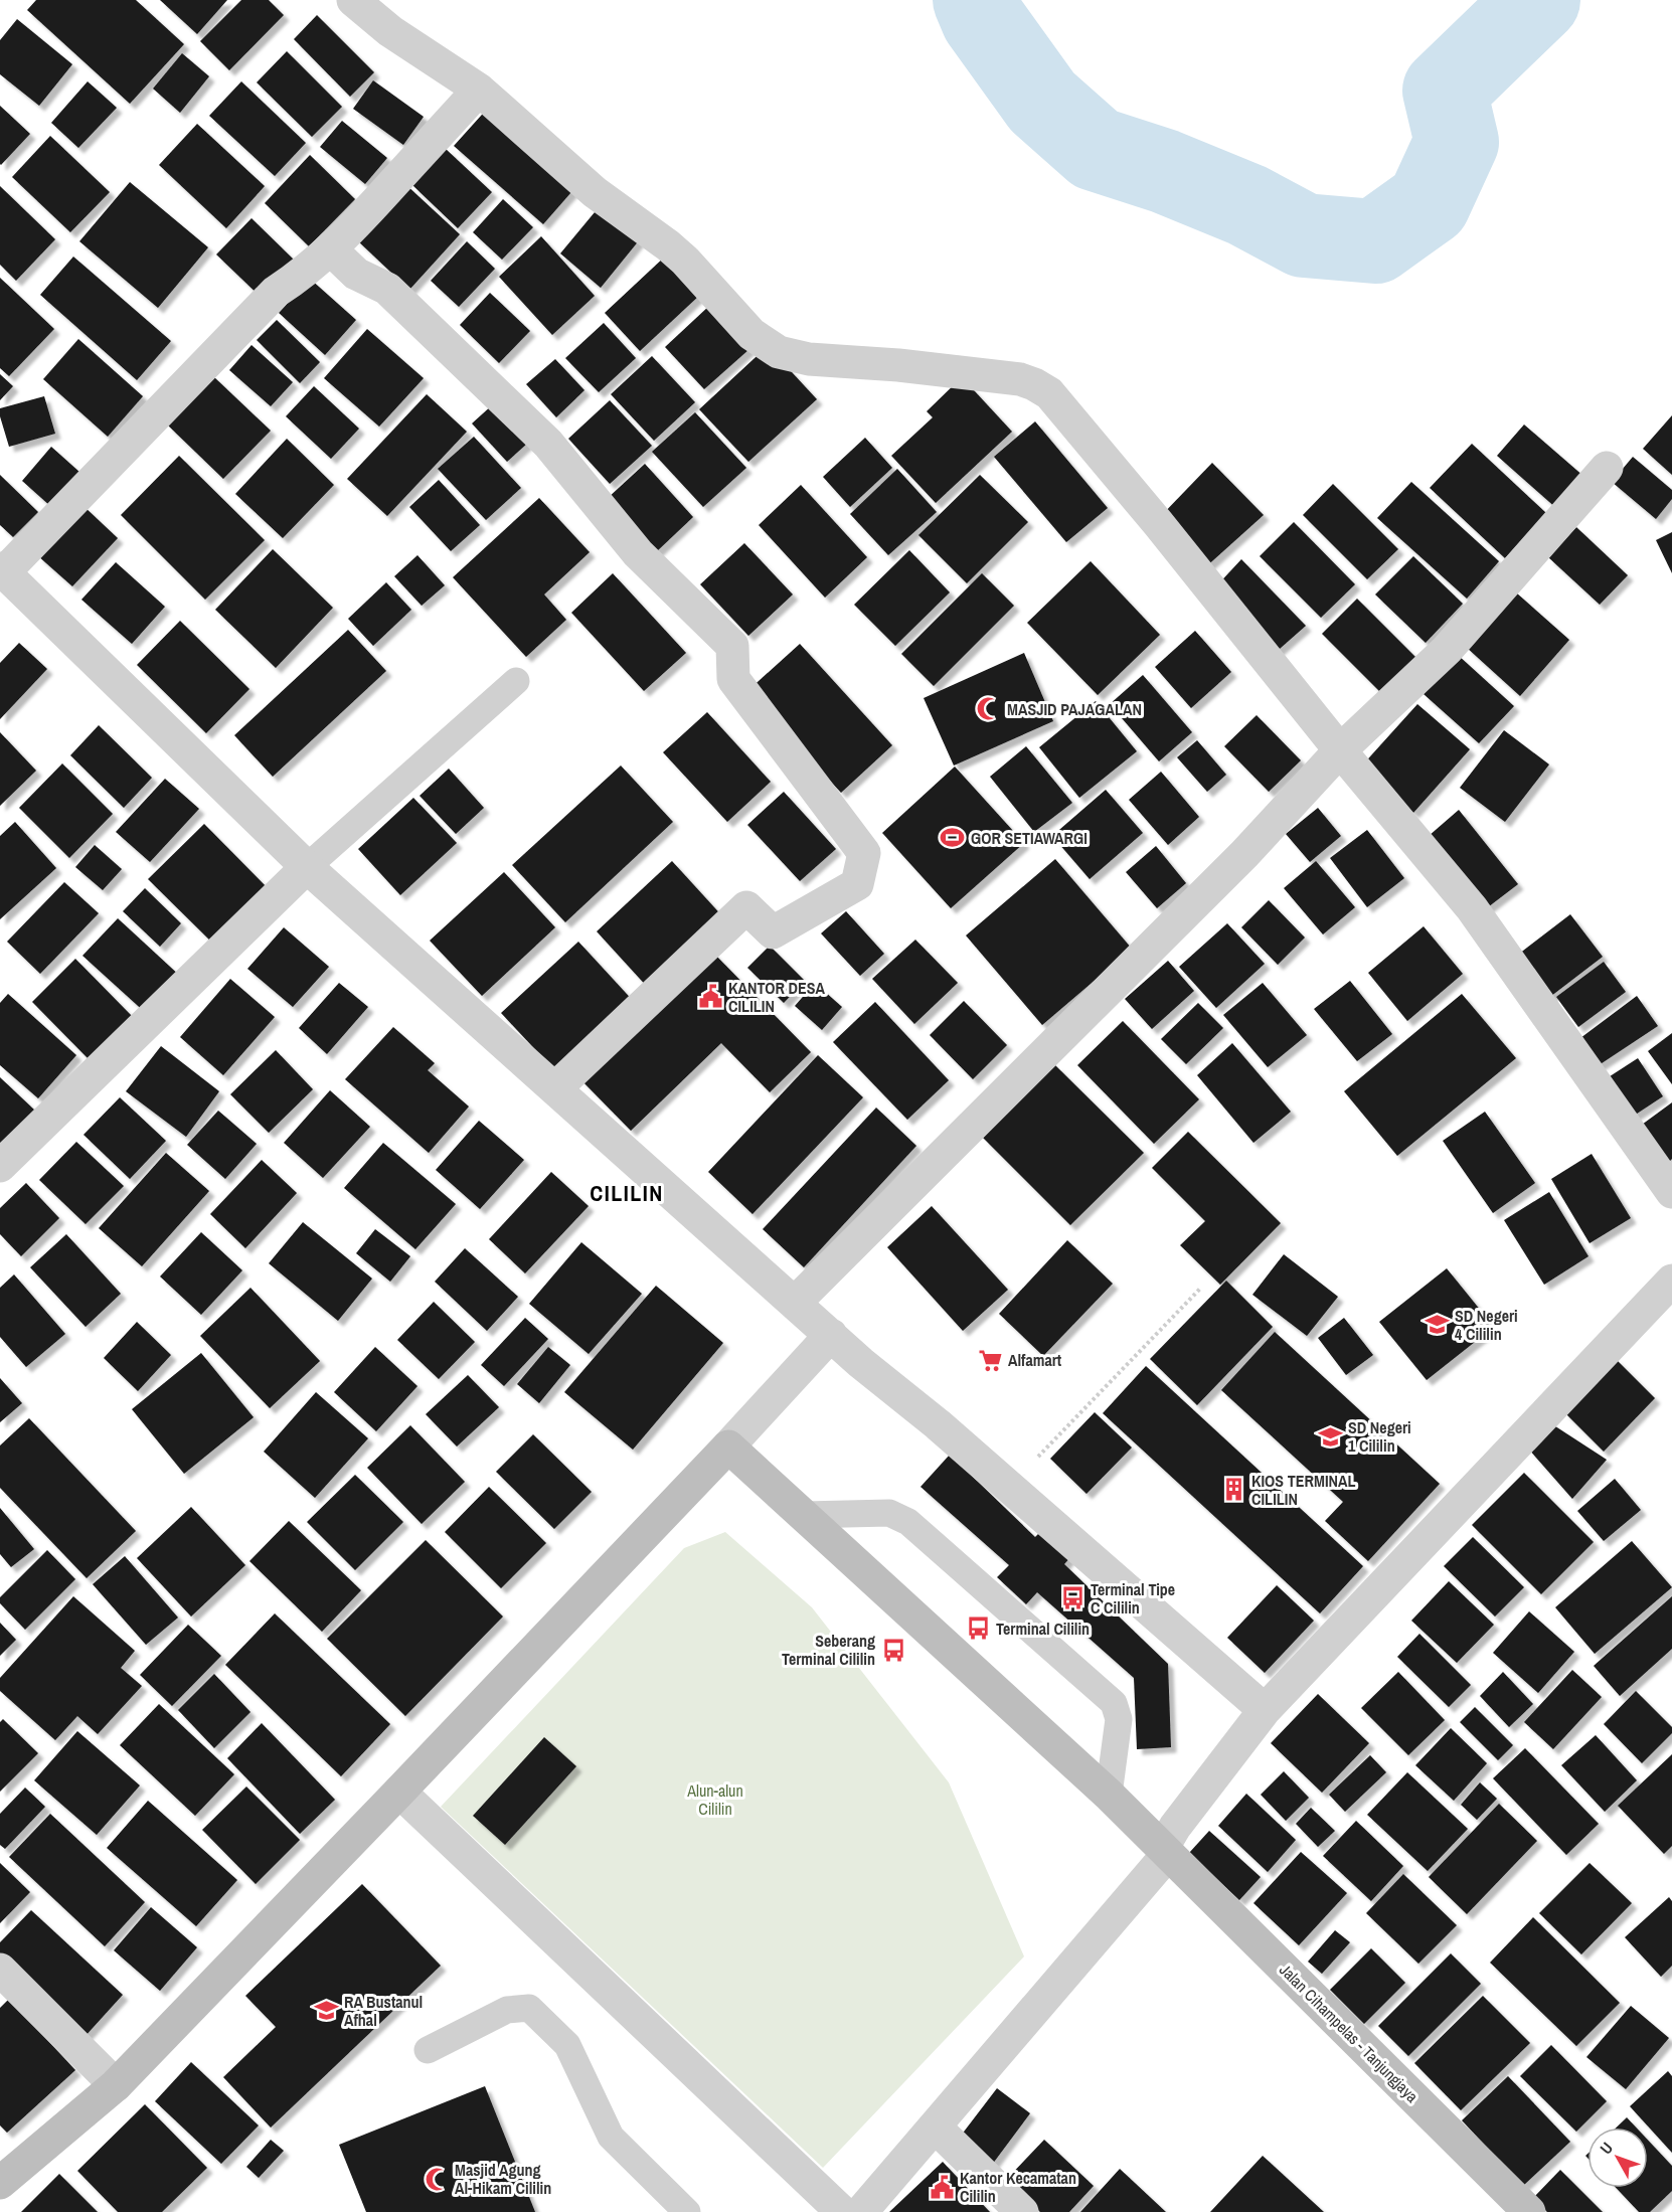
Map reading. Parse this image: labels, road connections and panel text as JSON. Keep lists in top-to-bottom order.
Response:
{
  "streets": {
    "main road": ["Jalan Cihampelas - Tanjungjaya"]
  },
  "districts": ["CILILIN"],
  "parks": ["Alun-alun Cililin"],
  "places": {
    "mosque": ["MASJID PAJAGALAN", "Masjid Agung Al-Hikam Cililin"],
    "sports": ["GOR SETIAWARGI"],
    "public building": ["KANTOR DESA CILILIN", "Kantor Kecamatan Cililin"],
    "school or university": ["SD Negeri 4 Cililin", "SD Negeri 1 Cililin", "RA Bustanul Afhal"],
    "supermarket": ["Alfamart"],
    "building": ["KIOS TERMINAL CILILIN"],
    "bus stop": ["Terminal Tipe C Cililin", "Terminal Cililin", "Seberang Terminal Cililin"]
  },
  "north": "top left"
}
